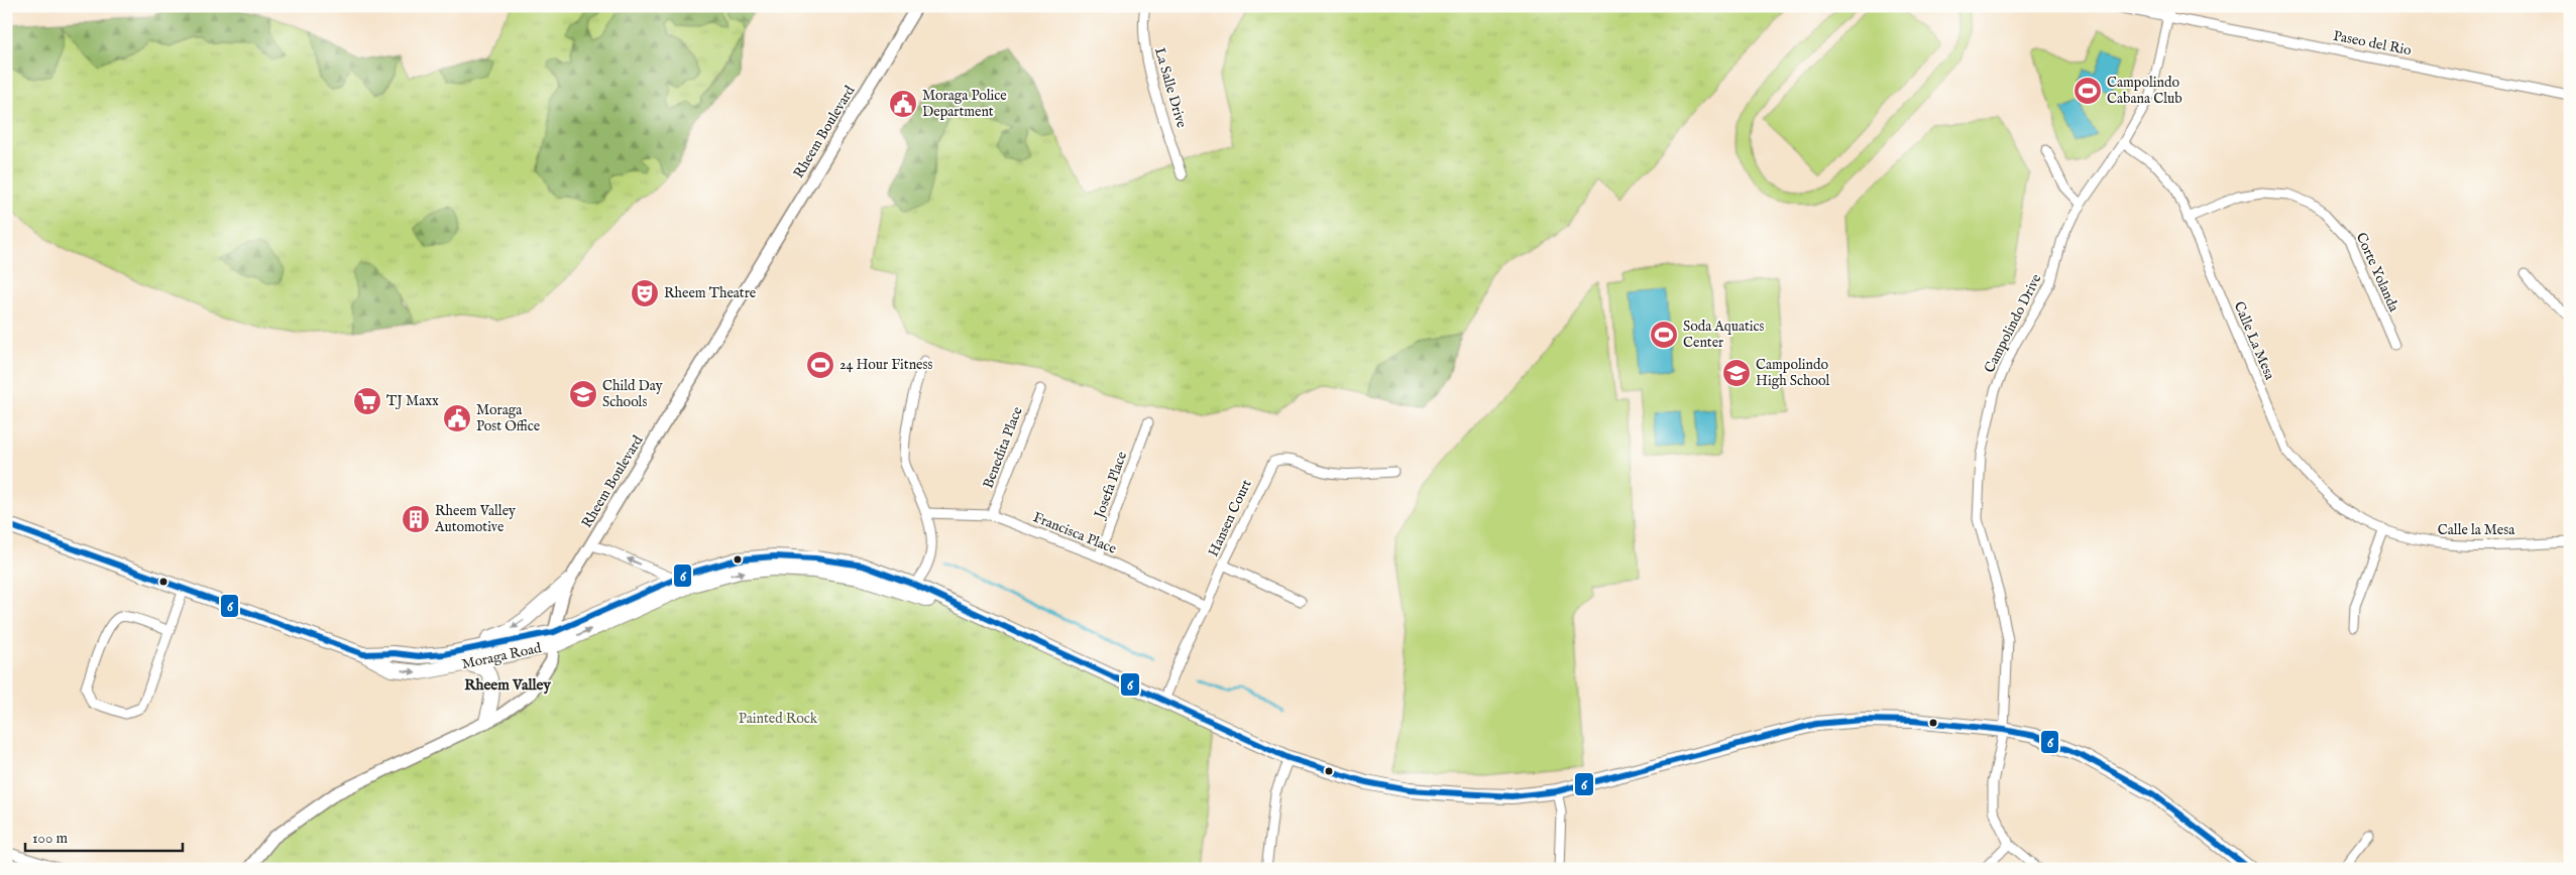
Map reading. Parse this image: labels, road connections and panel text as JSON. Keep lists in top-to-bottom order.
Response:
{
  "streets": {
    "main road": ["Moraga Road"],
    "street": [
      "Paseo del Rio",
      "La Salle Drive",
      "Rheem Boulevard",
      "Corte Yolanda",
      "Campolindo Drive",
      "Calle La Mesa",
      "Benedita Place",
      "Josefa Place",
      "Hansen Court",
      "Calle la Mesa",
      "Francisca Place"
    ]
  },
  "crossings": [
    ["Paseo del Rio", "Campolindo Drive"],
    ["Rheem Boulevard", "Moraga Road"],
    ["Corte Yolanda", "Calle La Mesa"],
    ["Campolindo Drive", "Calle La Mesa"],
    ["Campolindo Drive", "Moraga Road"],
    ["Calle La Mesa", "Calle la Mesa"],
    ["Benedita Place", "Francisca Place"],
    ["Josefa Place", "Francisca Place"],
    ["Hansen Court", "Francisca Place"],
    ["Hansen Court", "Moraga Road"]
  ],
  "districts": ["Rheem Valley"],
  "parks": ["Painted Rock"],
  "places": {
    "sports": ["Campolindo Cabana Club", "Soda Aquatics Center", "24 Hour Fitness"],
    "public building": ["Moraga Police Department", "Moraga Post Office"],
    "theatre": ["Rheem Theatre"],
    "school or university": ["Campolindo High School", "Child Day Schools"],
    "supermarket": ["TJ Maxx"],
    "building": ["Rheem Valley Automotive"]
  },
  "lines": ["transit line 6"],
  "scale_bar": "100 m"
}
